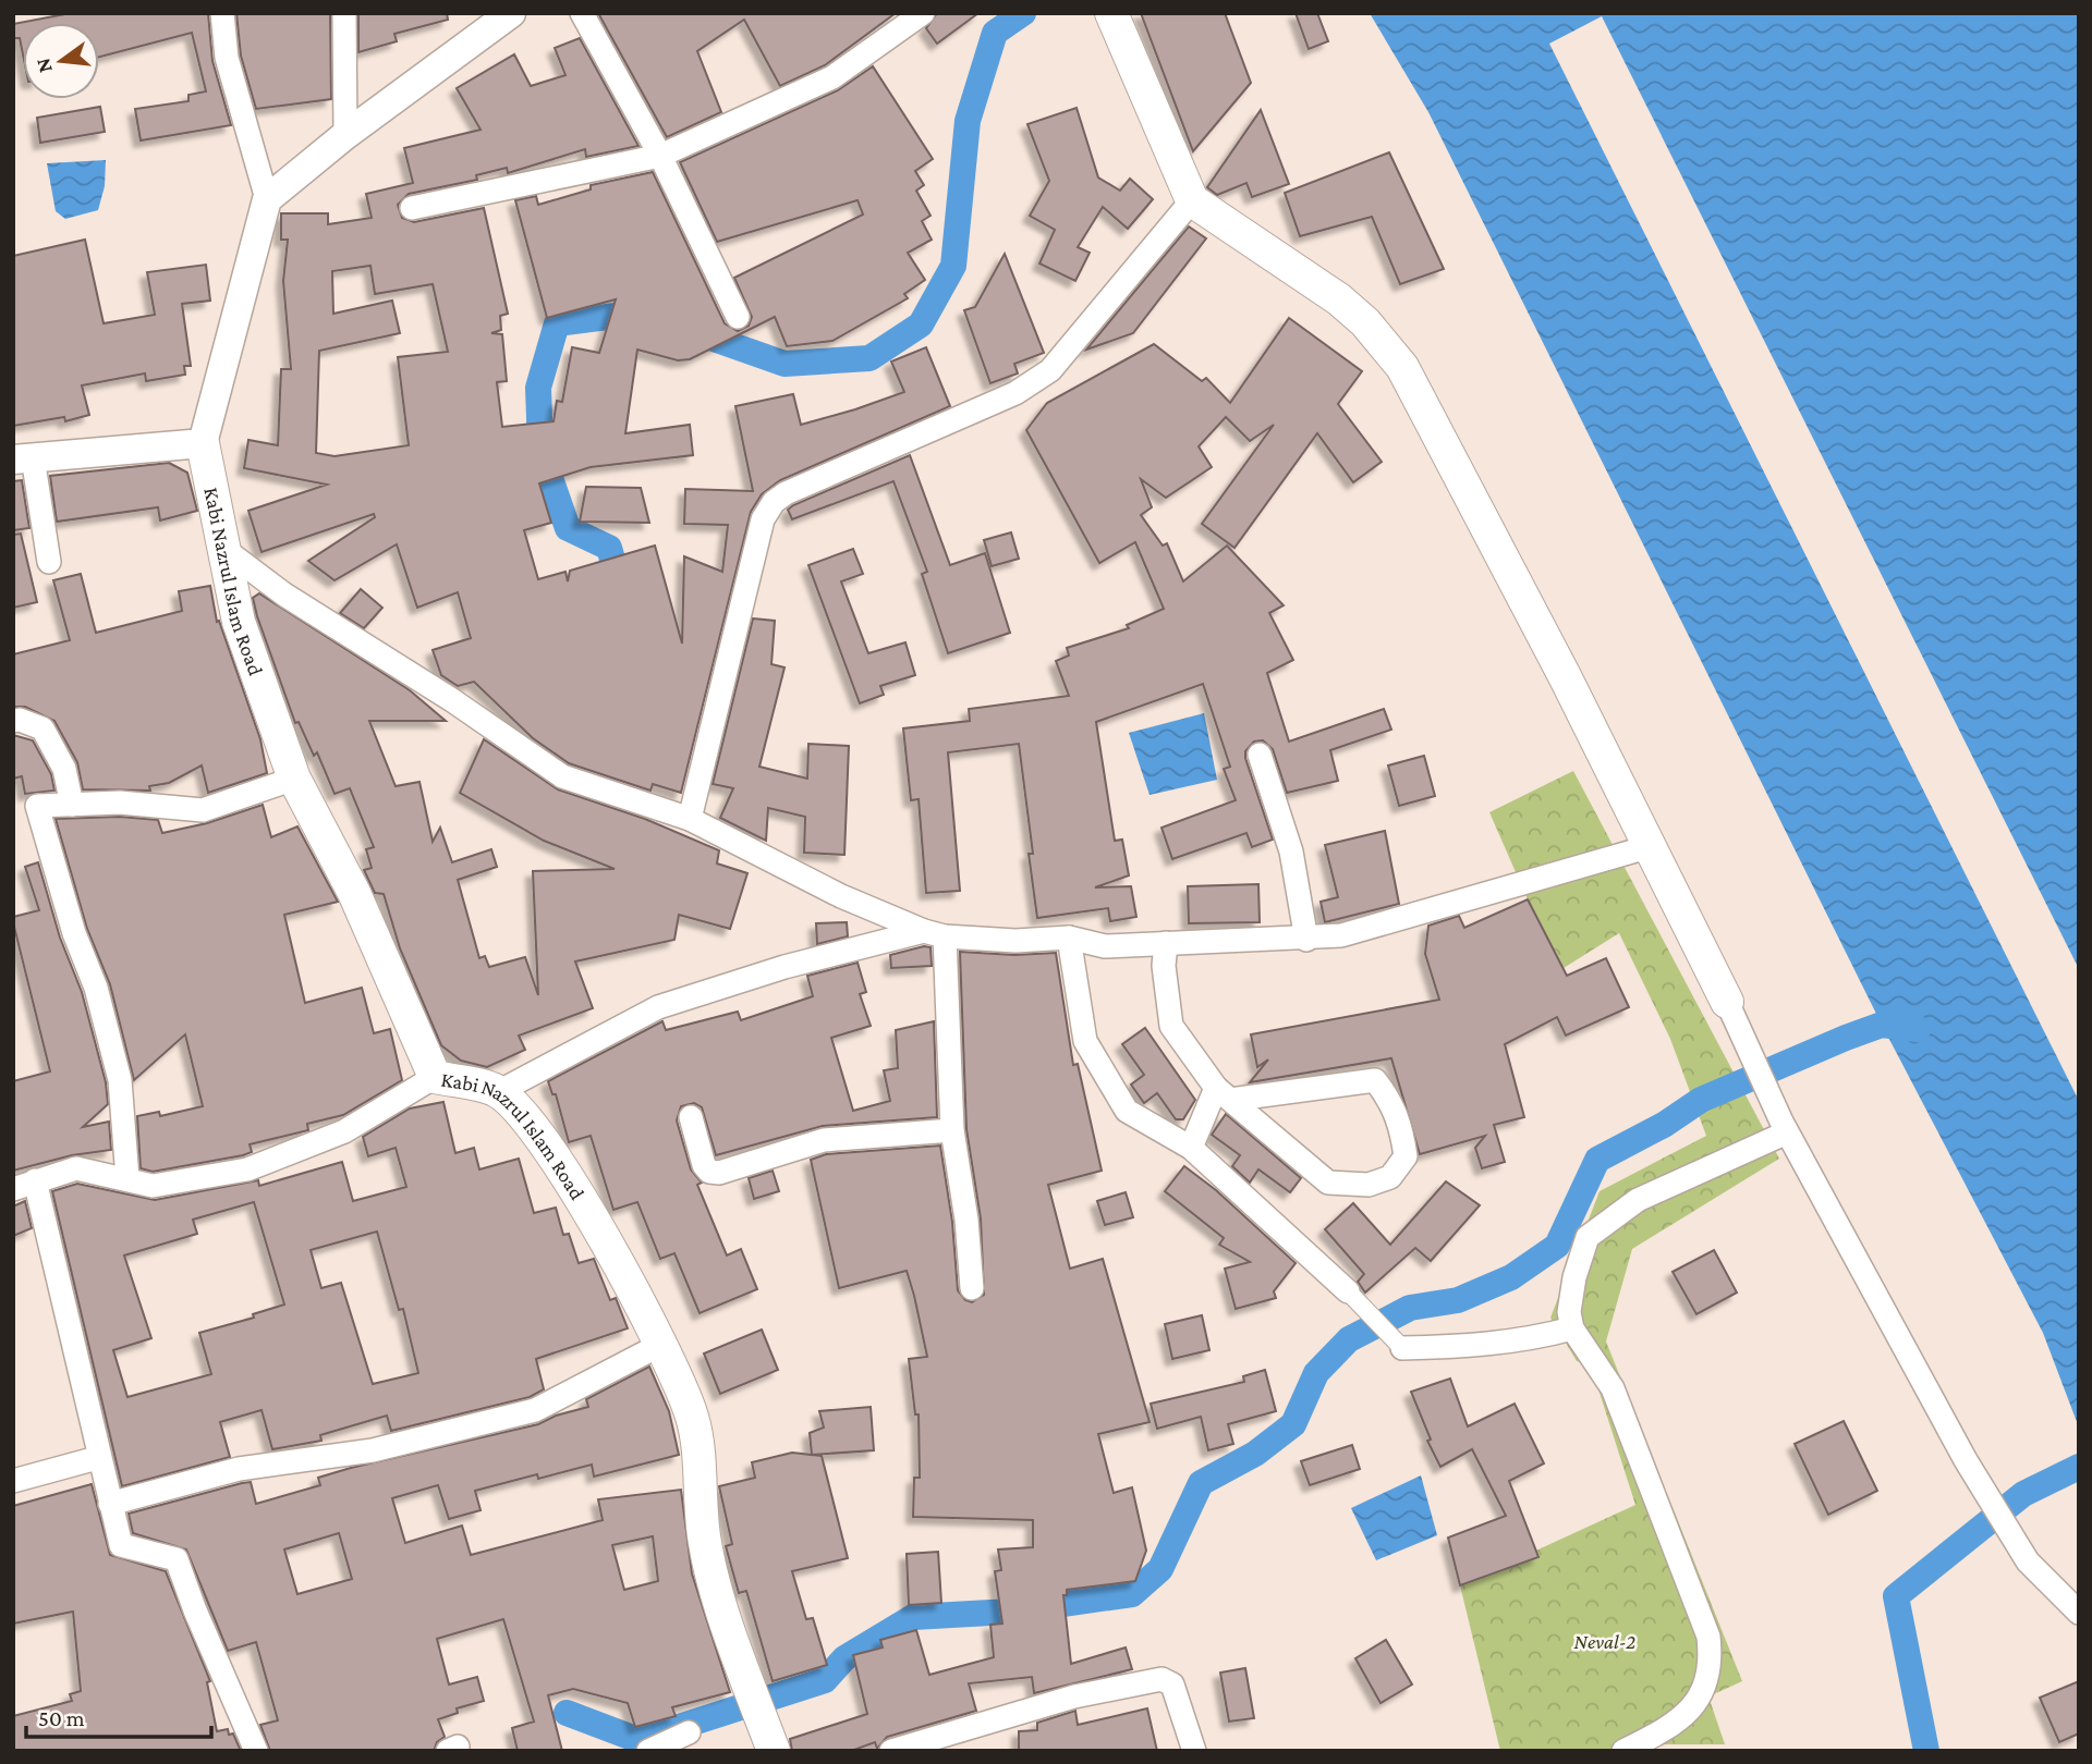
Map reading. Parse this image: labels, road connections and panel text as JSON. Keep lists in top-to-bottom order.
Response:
{
  "streets": {
    "main road": ["Kabi Nazrul Islam Road"]
  },
  "parks": ["Neval-2"],
  "scale_bar": "50 m",
  "north": "left"
}
